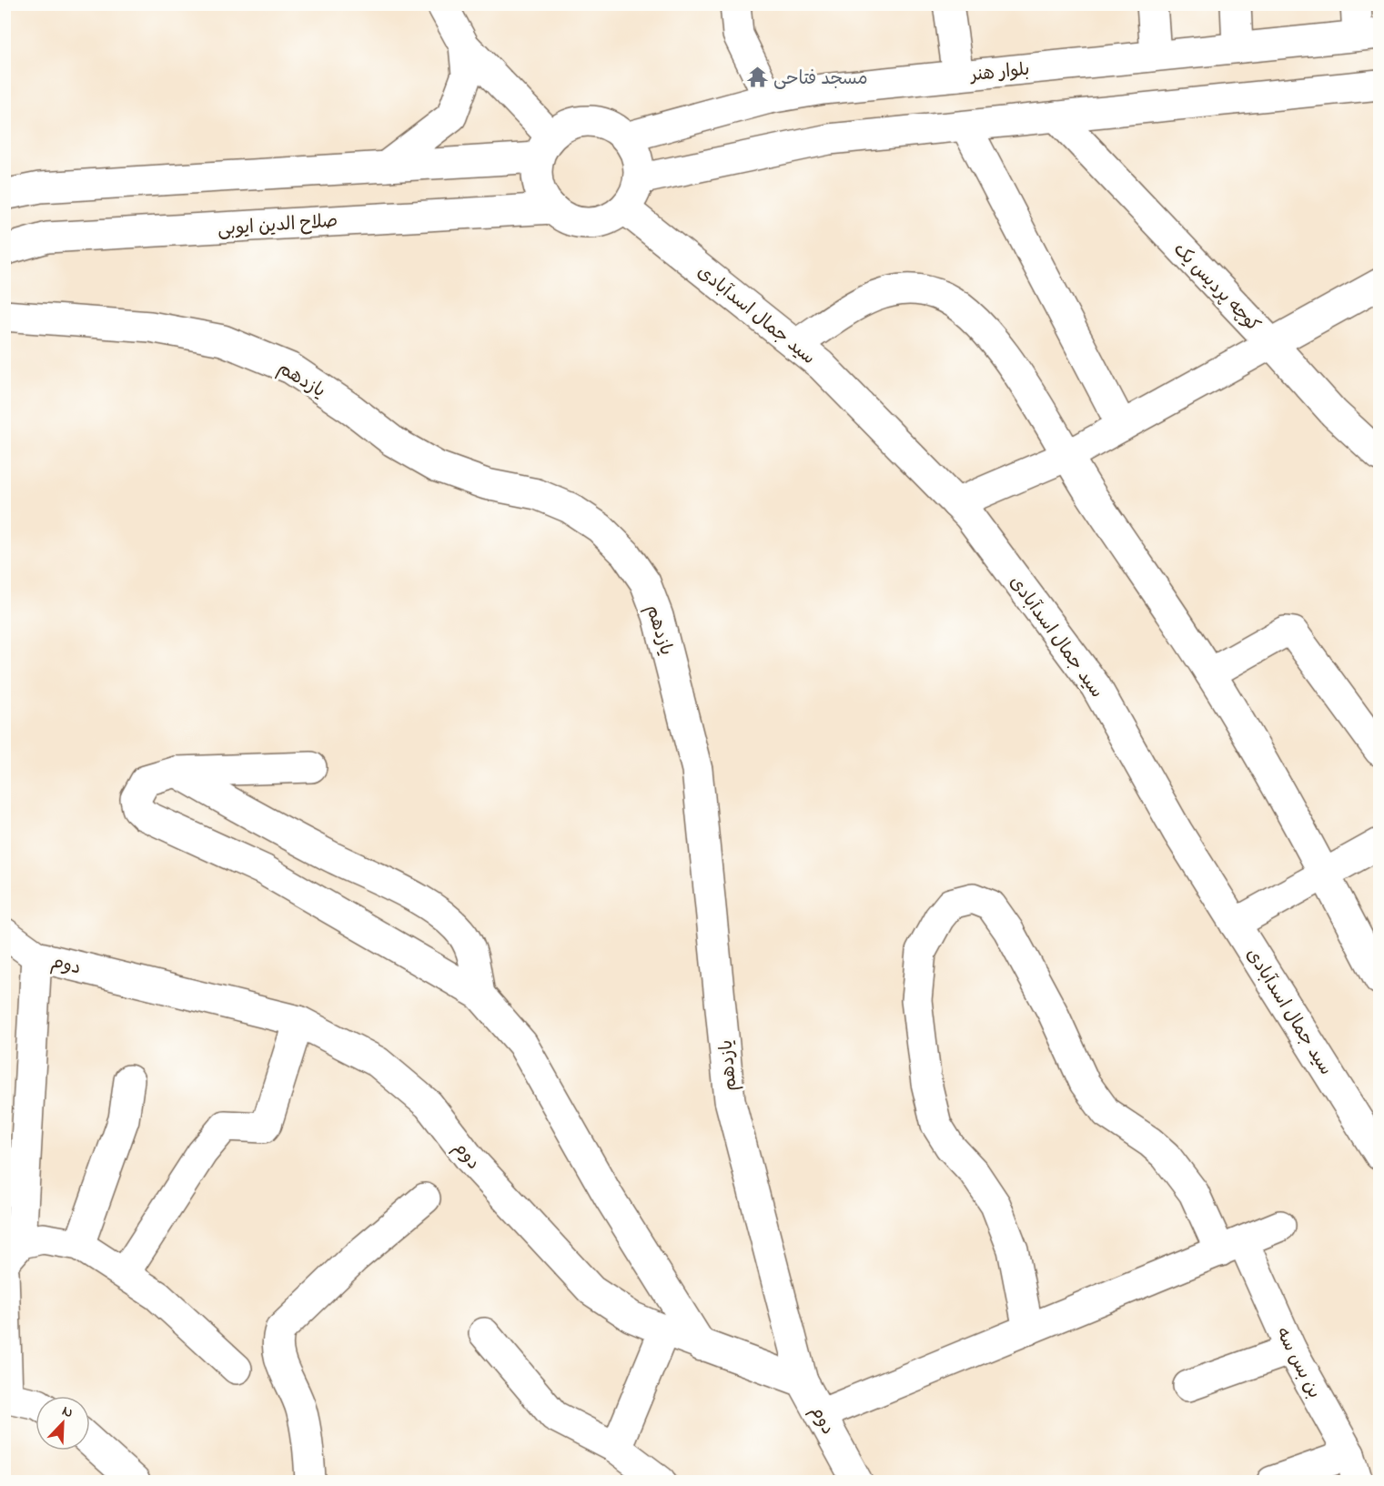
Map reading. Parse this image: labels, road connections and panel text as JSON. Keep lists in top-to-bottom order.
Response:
{
  "streets": {
    "street": [
      "بلوار هنر",
      "صلاح الدین ایوبی",
      "کوچه پردیس یک",
      "سید جمال اسدآبادی",
      "یازدهم",
      "دوم",
      "بن بس سه"
    ]
  },
  "crossings": [
    ["بلوار هنر", "صلاح الدین ایوبی"],
    ["بلوار هنر", "سید جمال اسدآبادی"],
    ["صلاح الدین ایوبی", "سید جمال اسدآبادی"],
    ["یازدهم", "دوم"]
  ],
  "places": {
    "temple": ["مسجد فتاحی"]
  },
  "north": "top right"
}
